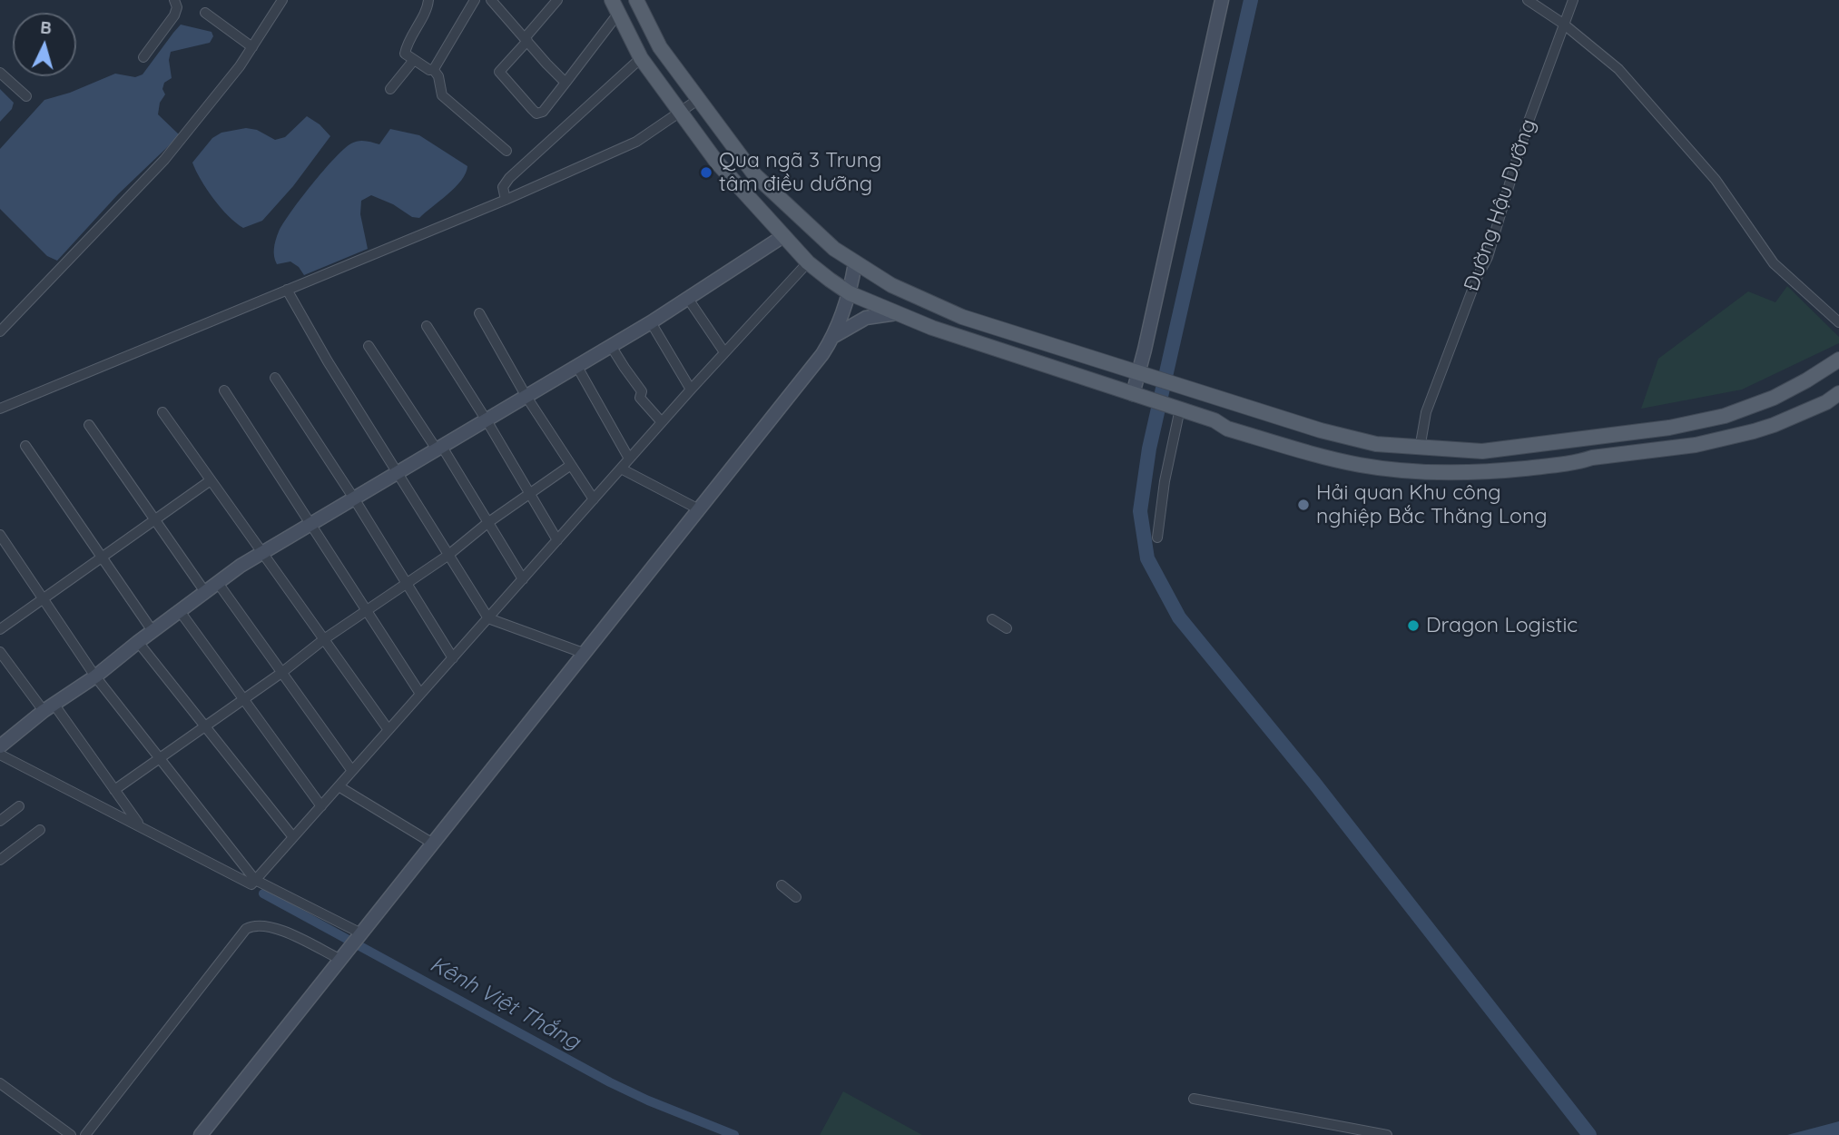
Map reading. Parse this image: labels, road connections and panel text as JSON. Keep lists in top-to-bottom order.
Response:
{
  "streets": {
    "street": ["Đường Hậu Dưỡng"]
  },
  "water": ["Kênh Việt Thắng"],
  "places": ["Qua ngã 3 Trung tâm điều dưỡng", "Hải quan Khu công nghiệp Bắc Thăng Long", "Dragon Logistic"],
  "north": "top"
}
